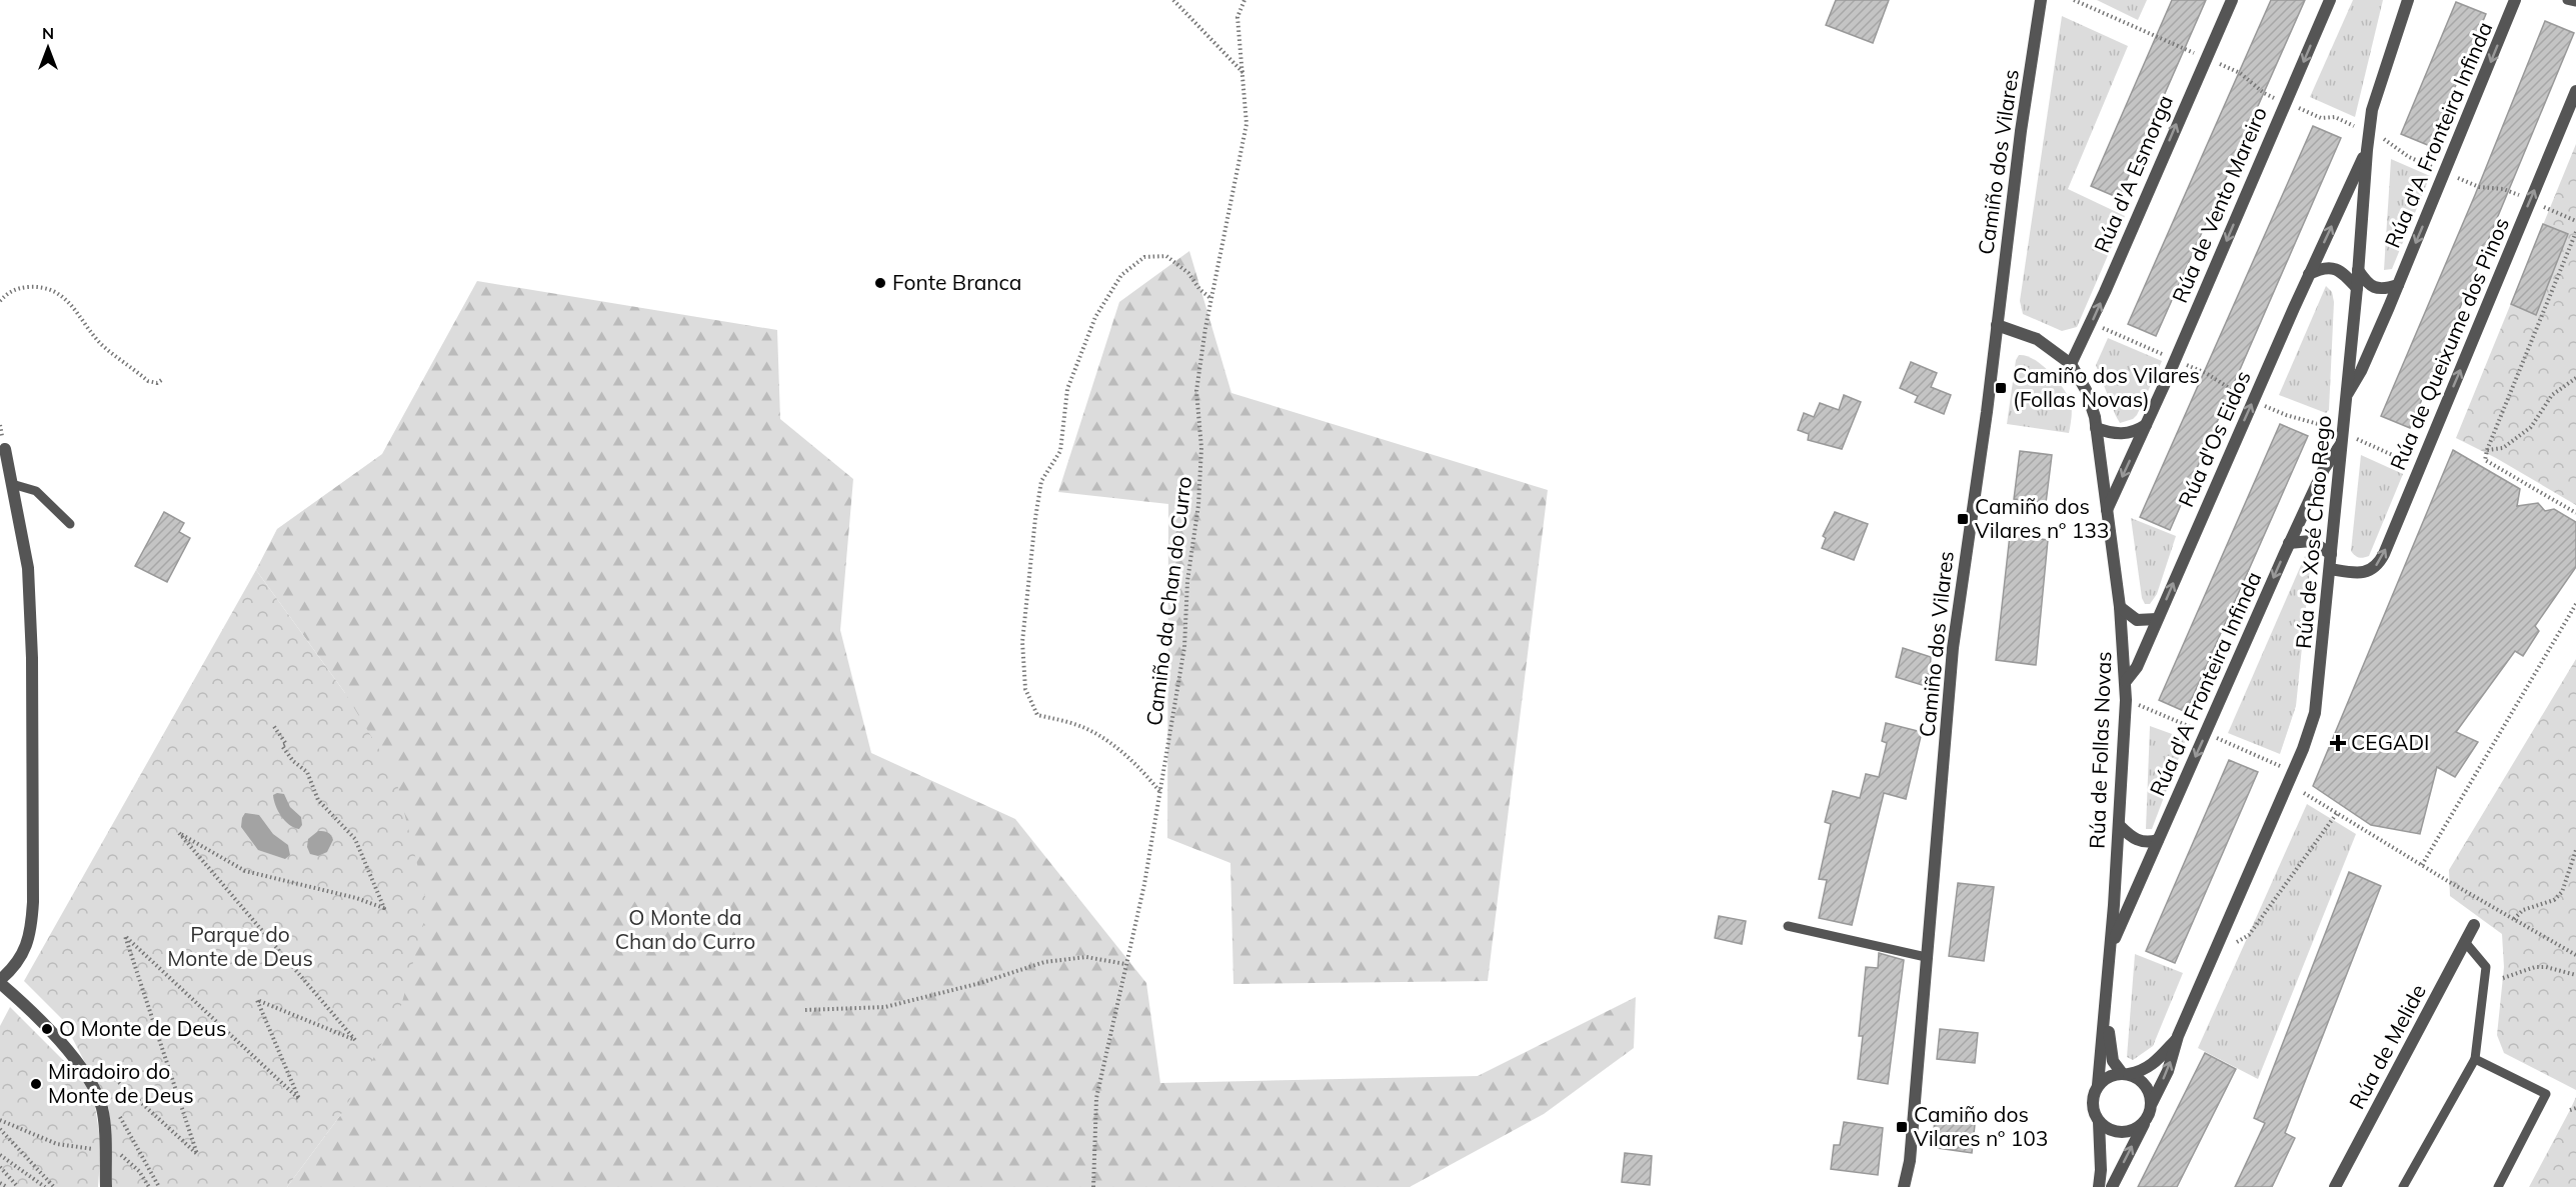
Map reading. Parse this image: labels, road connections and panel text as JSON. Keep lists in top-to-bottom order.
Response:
{
  "streets": {
    "street": [
      "Rúa d'A Fronteira Infinda",
      "Camiño dos Vilares",
      "Rúa d'A Esmorga",
      "Rúa de Vento Mareiro",
      "Rúa de Queixume dos Pinos",
      "Rúa d'Os Eidos",
      "Rúa de Xosé Chao Rego",
      "Rúa de Follas Novas",
      "Rúa de Melide"
    ],
    "path": ["Camiño da Chan do Curro"]
  },
  "crossings": [
    ["Rúa d'A Fronteira Infinda", "Rúa de Xosé Chao Rego"],
    ["Rúa d'A Fronteira Infinda", "Rúa de Follas Novas"],
    ["Camiño dos Vilares", "Rúa de Follas Novas"],
    ["Rúa d'A Esmorga", "Rúa de Follas Novas"],
    ["Rúa de Vento Mareiro", "Rúa de Follas Novas"],
    ["Rúa de Queixume dos Pinos", "Rúa de Xosé Chao Rego"],
    ["Rúa d'Os Eidos", "Rúa de Xosé Chao Rego"],
    ["Rúa d'Os Eidos", "Rúa de Follas Novas"],
    ["Rúa de Xosé Chao Rego", "Rúa de Follas Novas"]
  ],
  "one_way": [
    "Rúa d'A Fronteira Infinda",
    "Rúa d'A Esmorga",
    "Rúa de Vento Mareiro",
    "Rúa de Queixume dos Pinos",
    "Rúa d'Os Eidos"
  ],
  "parks": ["O Monte da Chan do Curro", "Parque do Monte de Deus"],
  "places": {
    "other": ["Fonte Branca", "O Monte de Deus", "Miradoiro do Monte de Deus"],
    "transit": ["Camiño dos Vilares (Follas Novas)", "Camiño dos Vilares nº 133", "Camiño dos Vilares nº 103"],
    "health": ["CEGADI"]
  },
  "north": "top"
}
